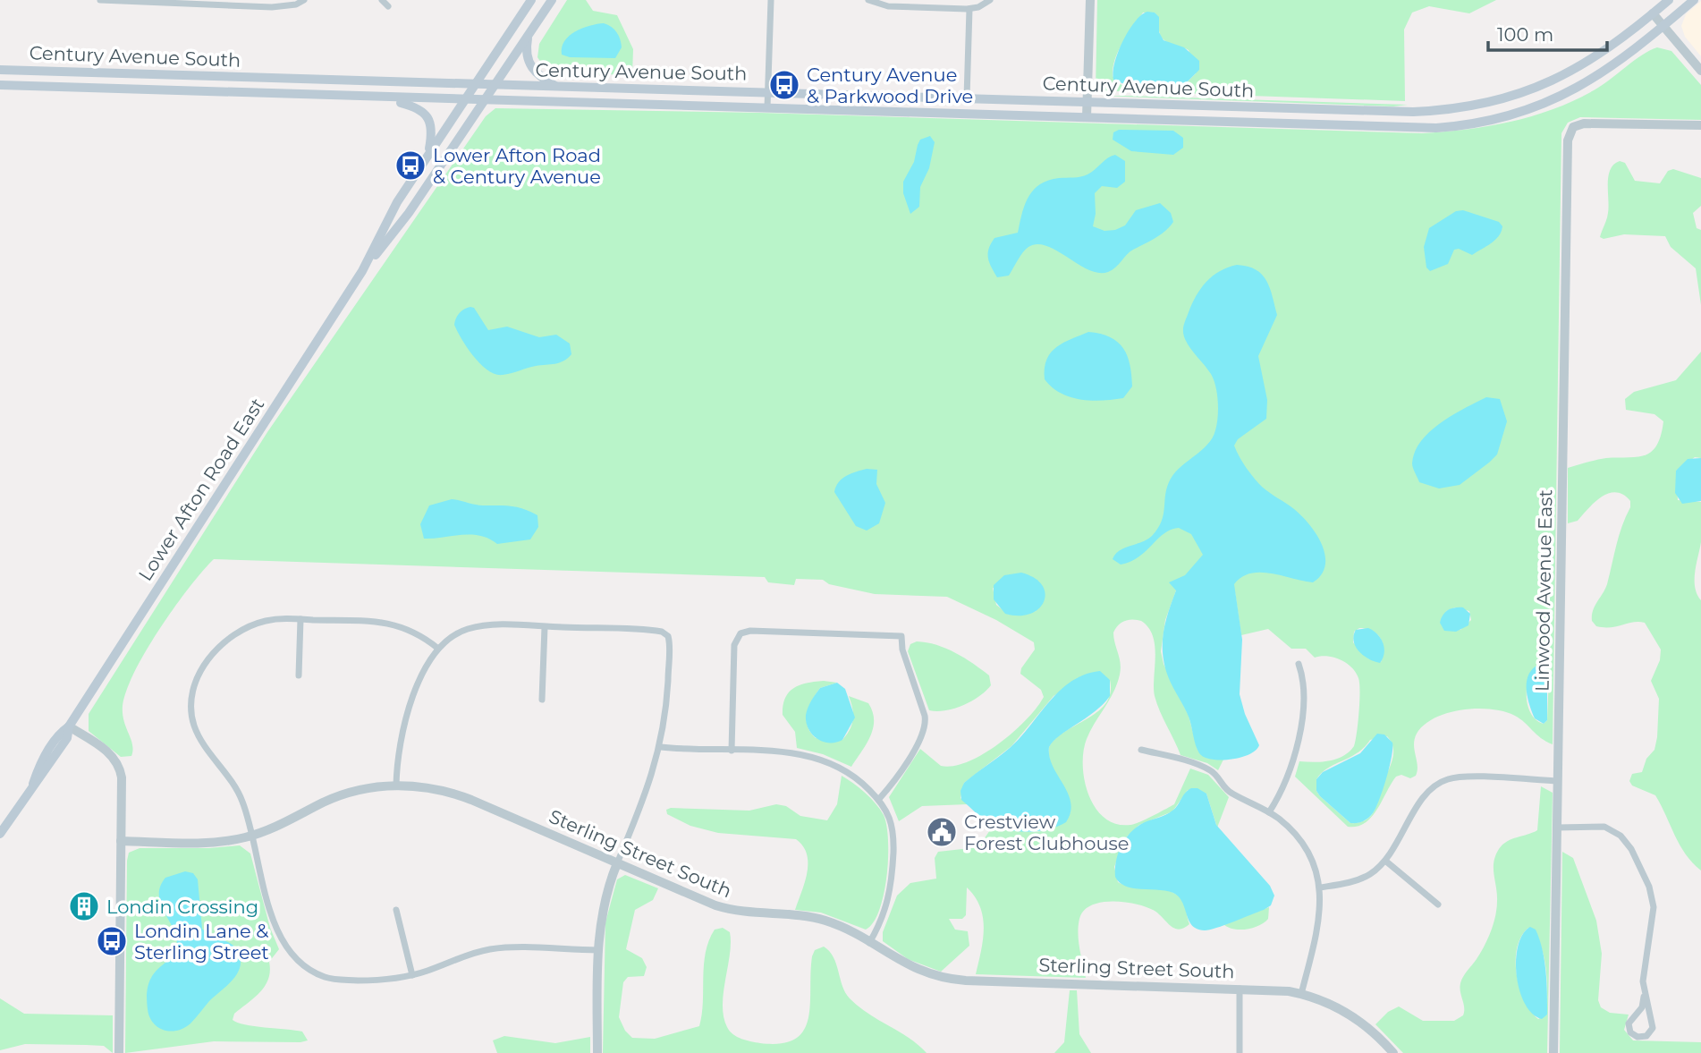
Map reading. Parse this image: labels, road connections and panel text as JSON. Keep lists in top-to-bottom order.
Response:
{
  "streets": {
    "main road": ["Century Avenue South", "Lower Afton Road East"],
    "street": ["Linwood Avenue East", "Sterling Street South"]
  },
  "crossings": [
    ["Century Avenue South", "Lower Afton Road East"]
  ],
  "places": {
    "bus stop": ["Century Avenue & Parkwood Drive", "Lower Afton Road & Century Avenue", "Londin Lane & Sterling Street"],
    "public building": ["Crestview Forest Clubhouse"],
    "building": ["Londin Crossing"]
  },
  "scale_bar": "100 m"
}
